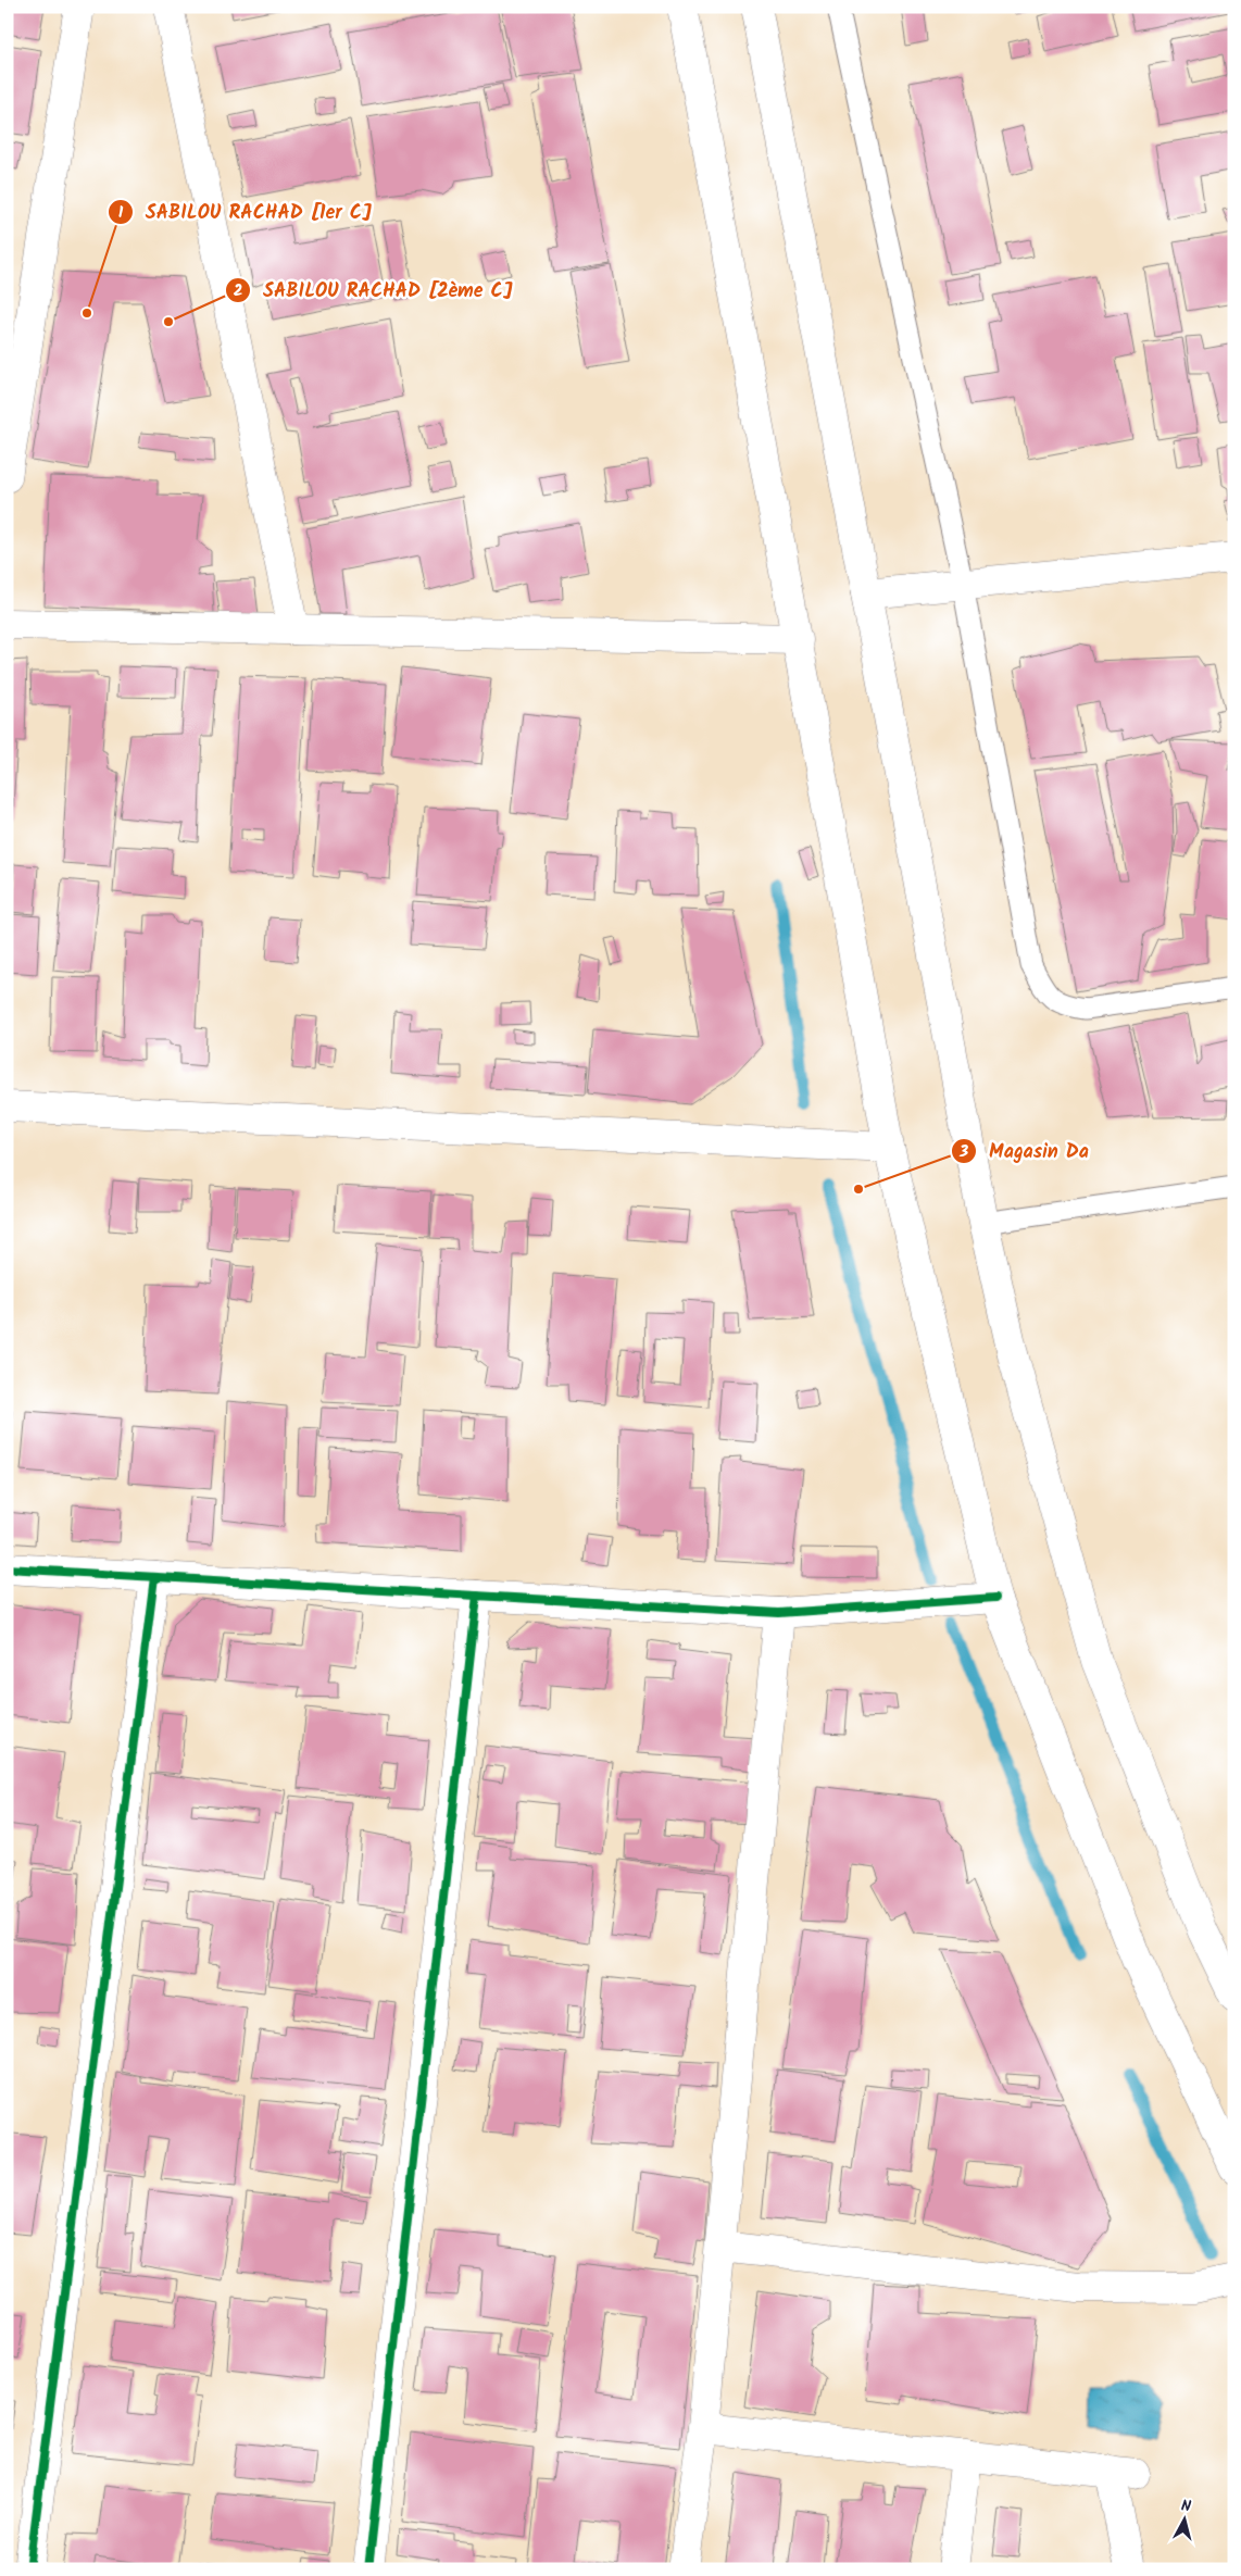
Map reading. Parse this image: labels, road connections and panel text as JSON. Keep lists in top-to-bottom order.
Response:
{
  "places": ["SABILOU RACHAD [1er C]", "SABILOU RACHAD [2ème C]", "Magasin Da"],
  "north": "top"
}
